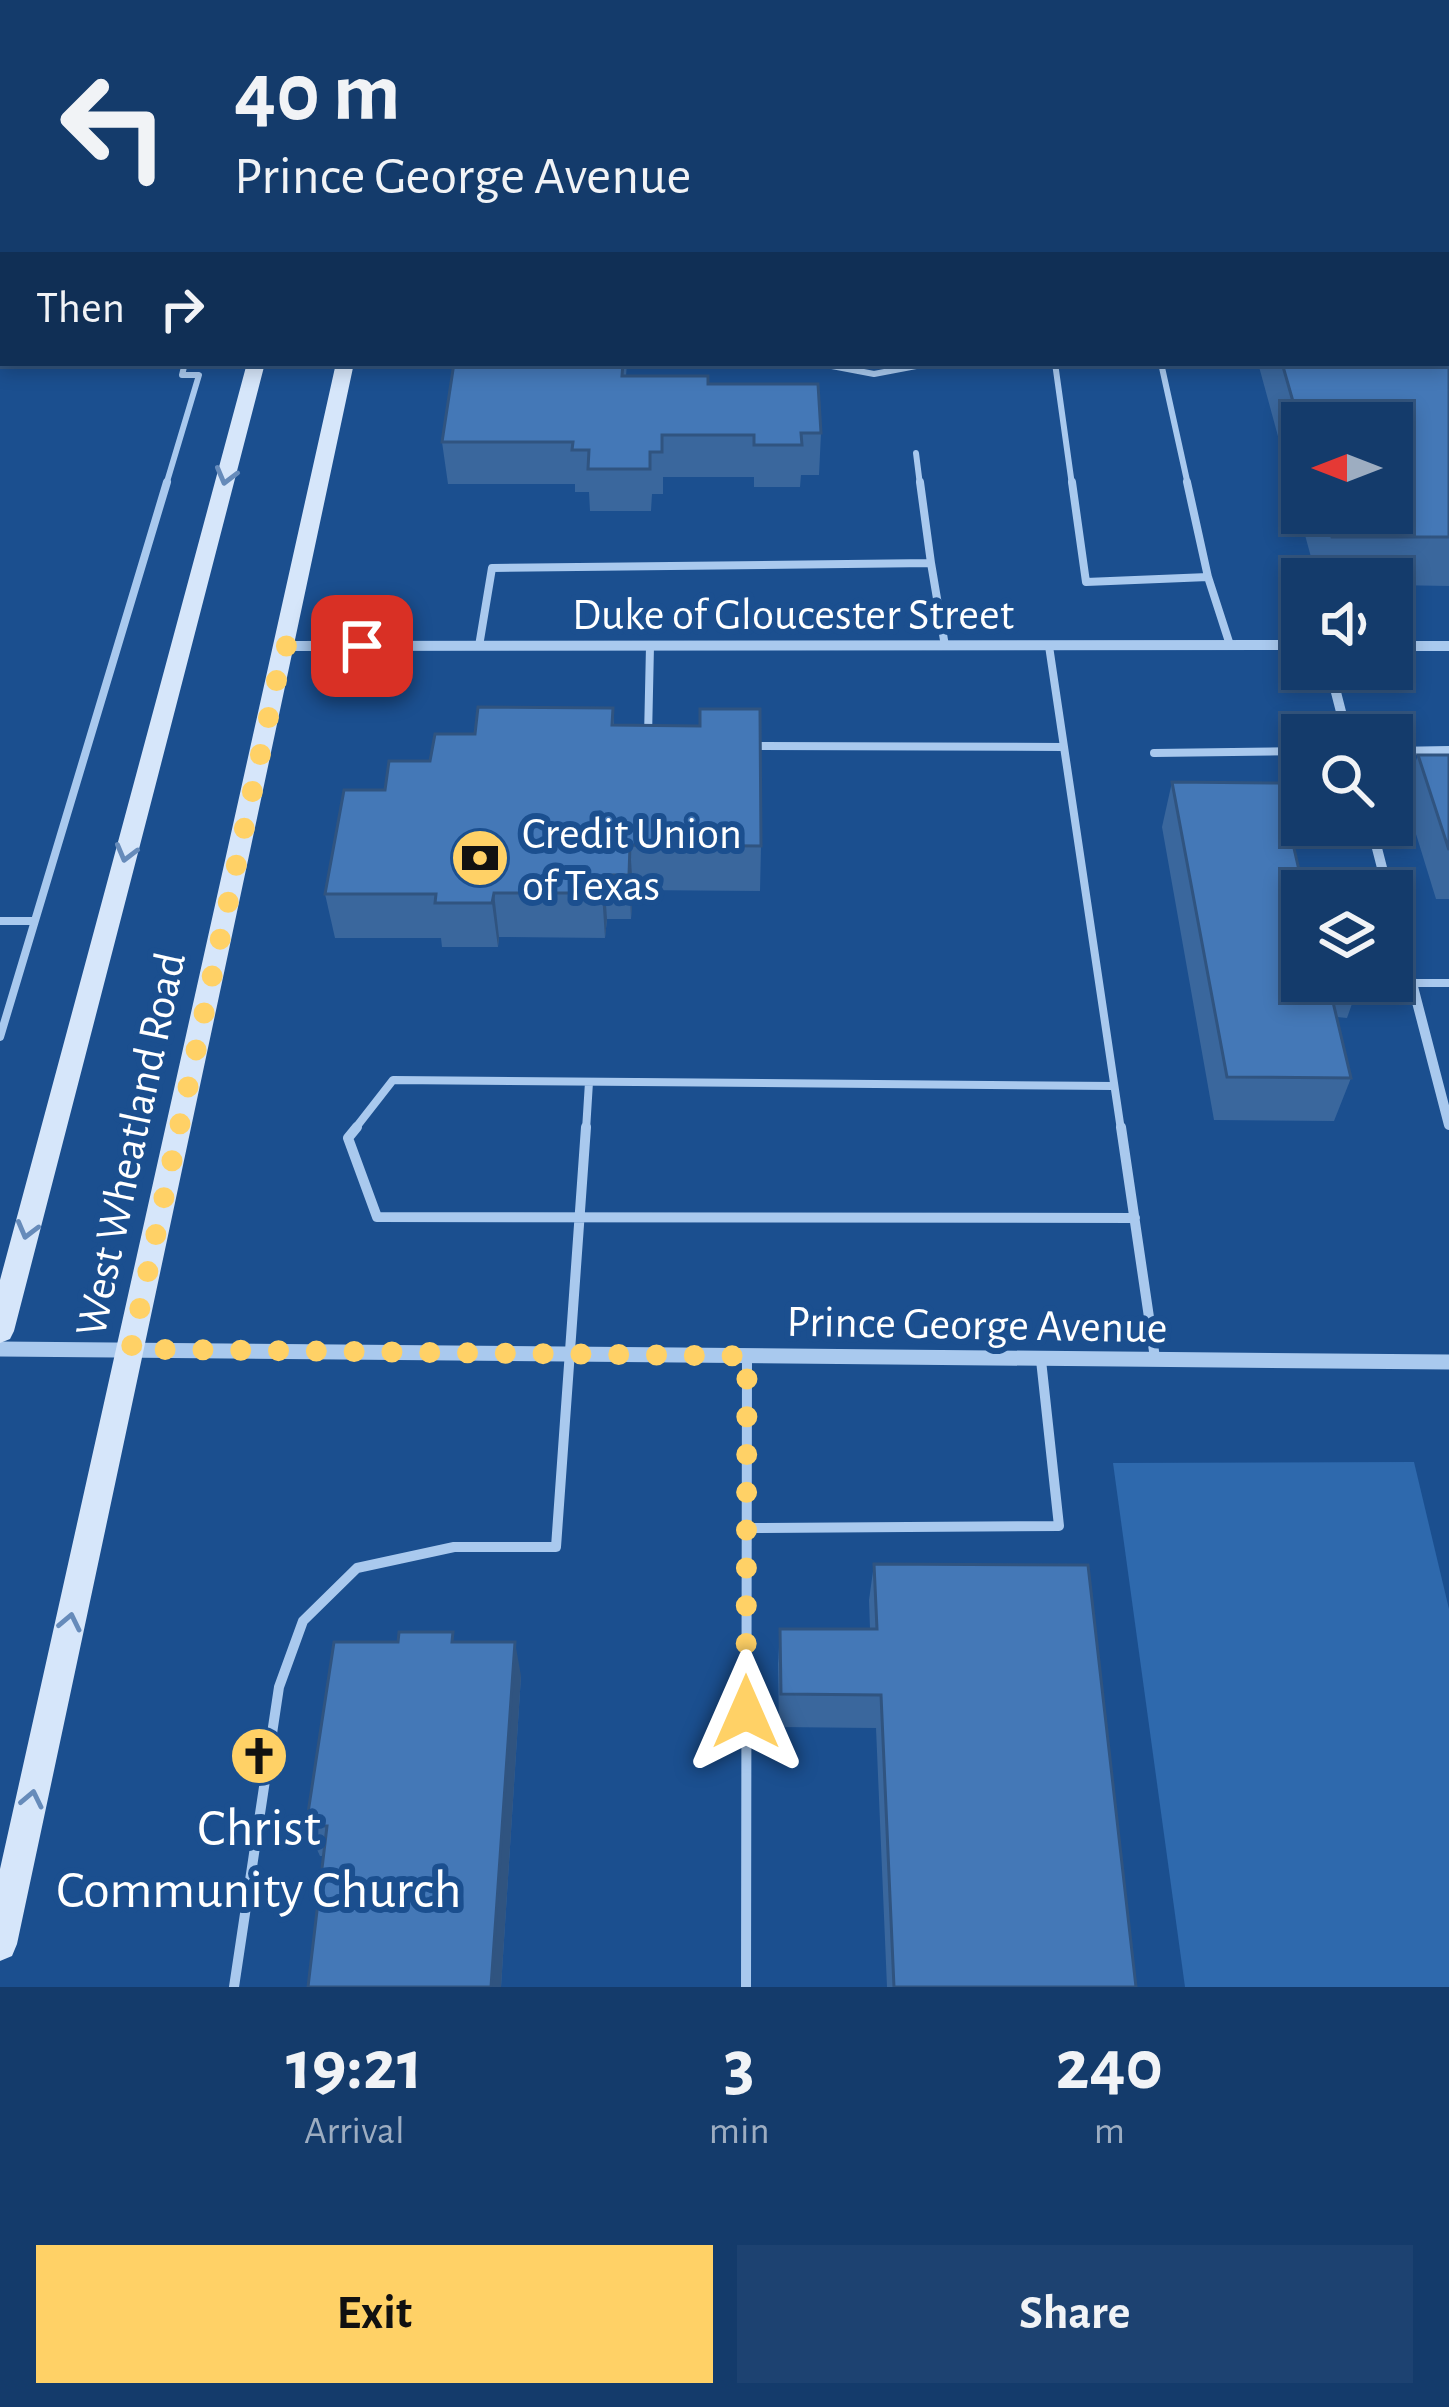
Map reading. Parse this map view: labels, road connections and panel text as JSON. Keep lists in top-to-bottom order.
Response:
{
  "streets": {
    "main road": ["West Wheatland Road"],
    "street": ["Duke of Gloucester Street", "Prince George Avenue"]
  },
  "crossings": [
    ["Duke of Gloucester Street", "West Wheatland Road"],
    ["West Wheatland Road", "Prince George Avenue"]
  ],
  "places": {
    "bank": ["Credit Union of Texas"],
    "church": ["Christ Community Church"]
  },
  "north": "left",
  "page": {
    "turn": ["40 m", "Prince George Avenue"],
    "then": "Then",
    "eta": [
      "19:21",
      "Arrival",
      "3",
      "min",
      "240",
      "m"
    ],
    "buttons": ["Exit", "Share"]
  }
}
